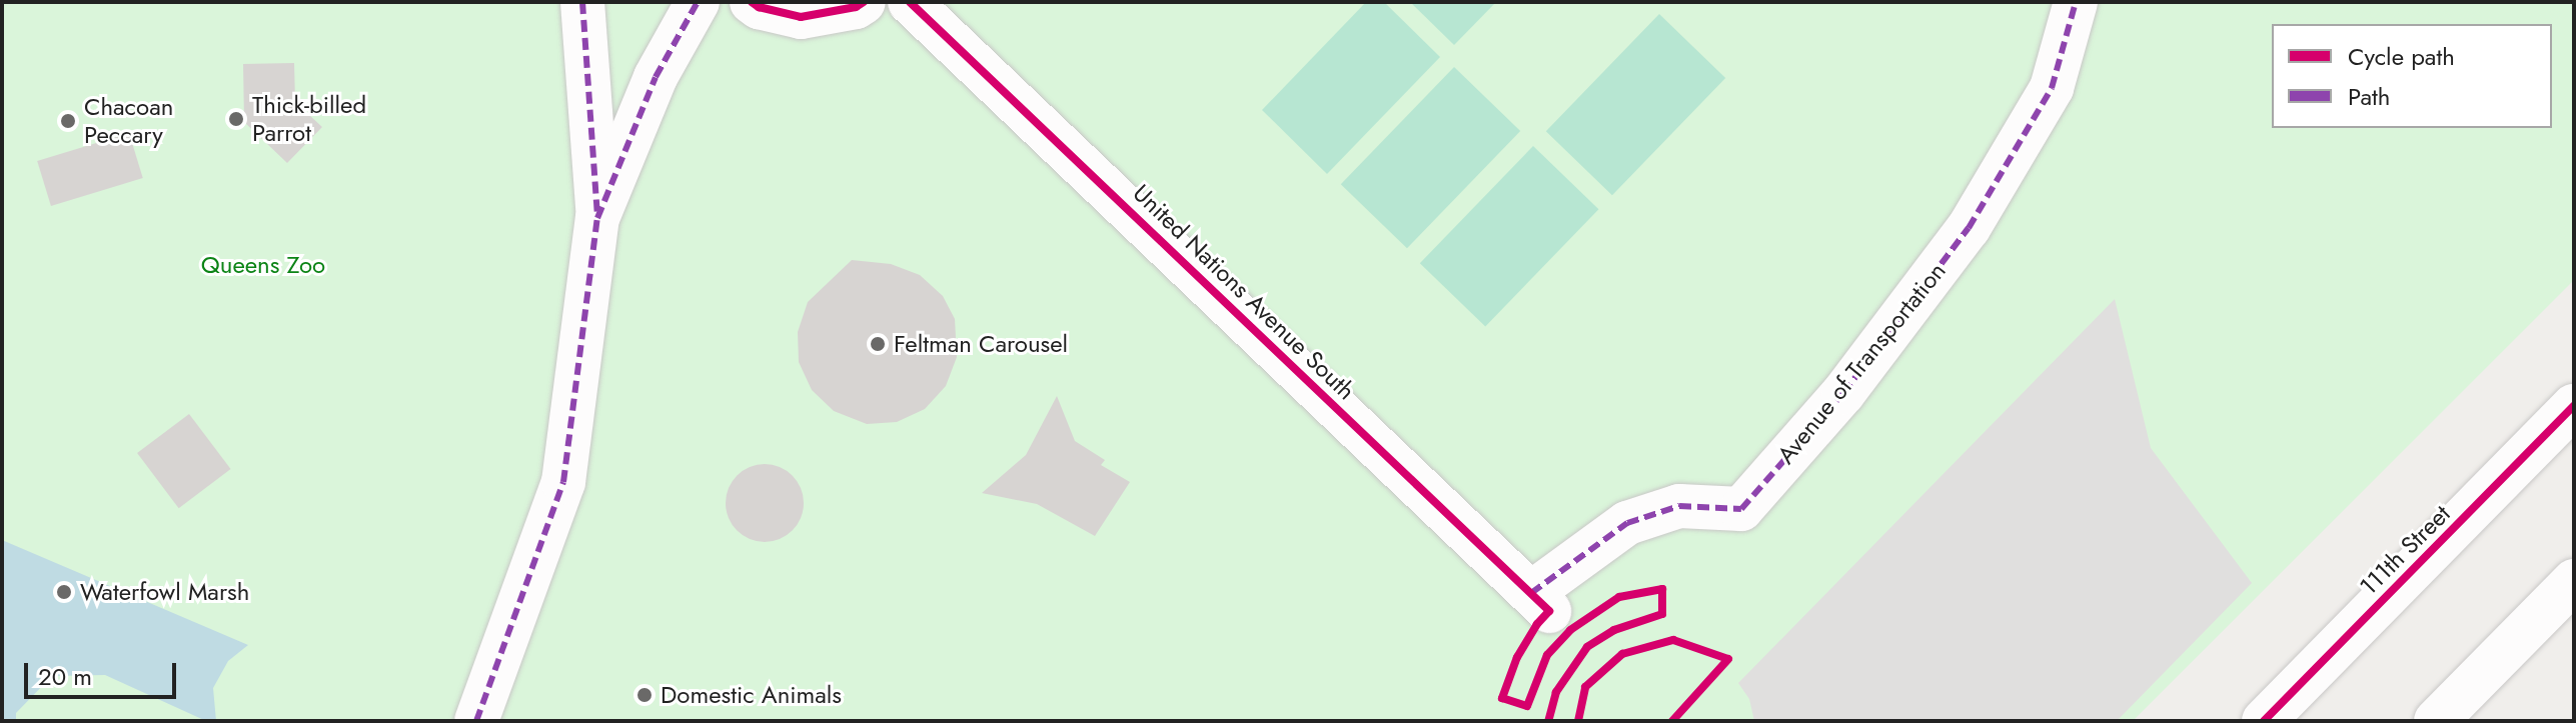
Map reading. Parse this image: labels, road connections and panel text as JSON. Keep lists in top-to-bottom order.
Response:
{
  "streets": {
    "street": ["United Nations Avenue South", "Avenue of Transportation", "111th Street"]
  },
  "crossings": [
    ["United Nations Avenue South", "Avenue of Transportation"]
  ],
  "parks": ["Queens Zoo"],
  "places": [
    "Thick-billed Parrot",
    "Chacoan Peccary",
    "Feltman Carousel",
    "Waterfowl Marsh",
    "Domestic Animals"
  ],
  "legend": ["Cycle path", "Path"],
  "scale_bar": "20 m"
}
